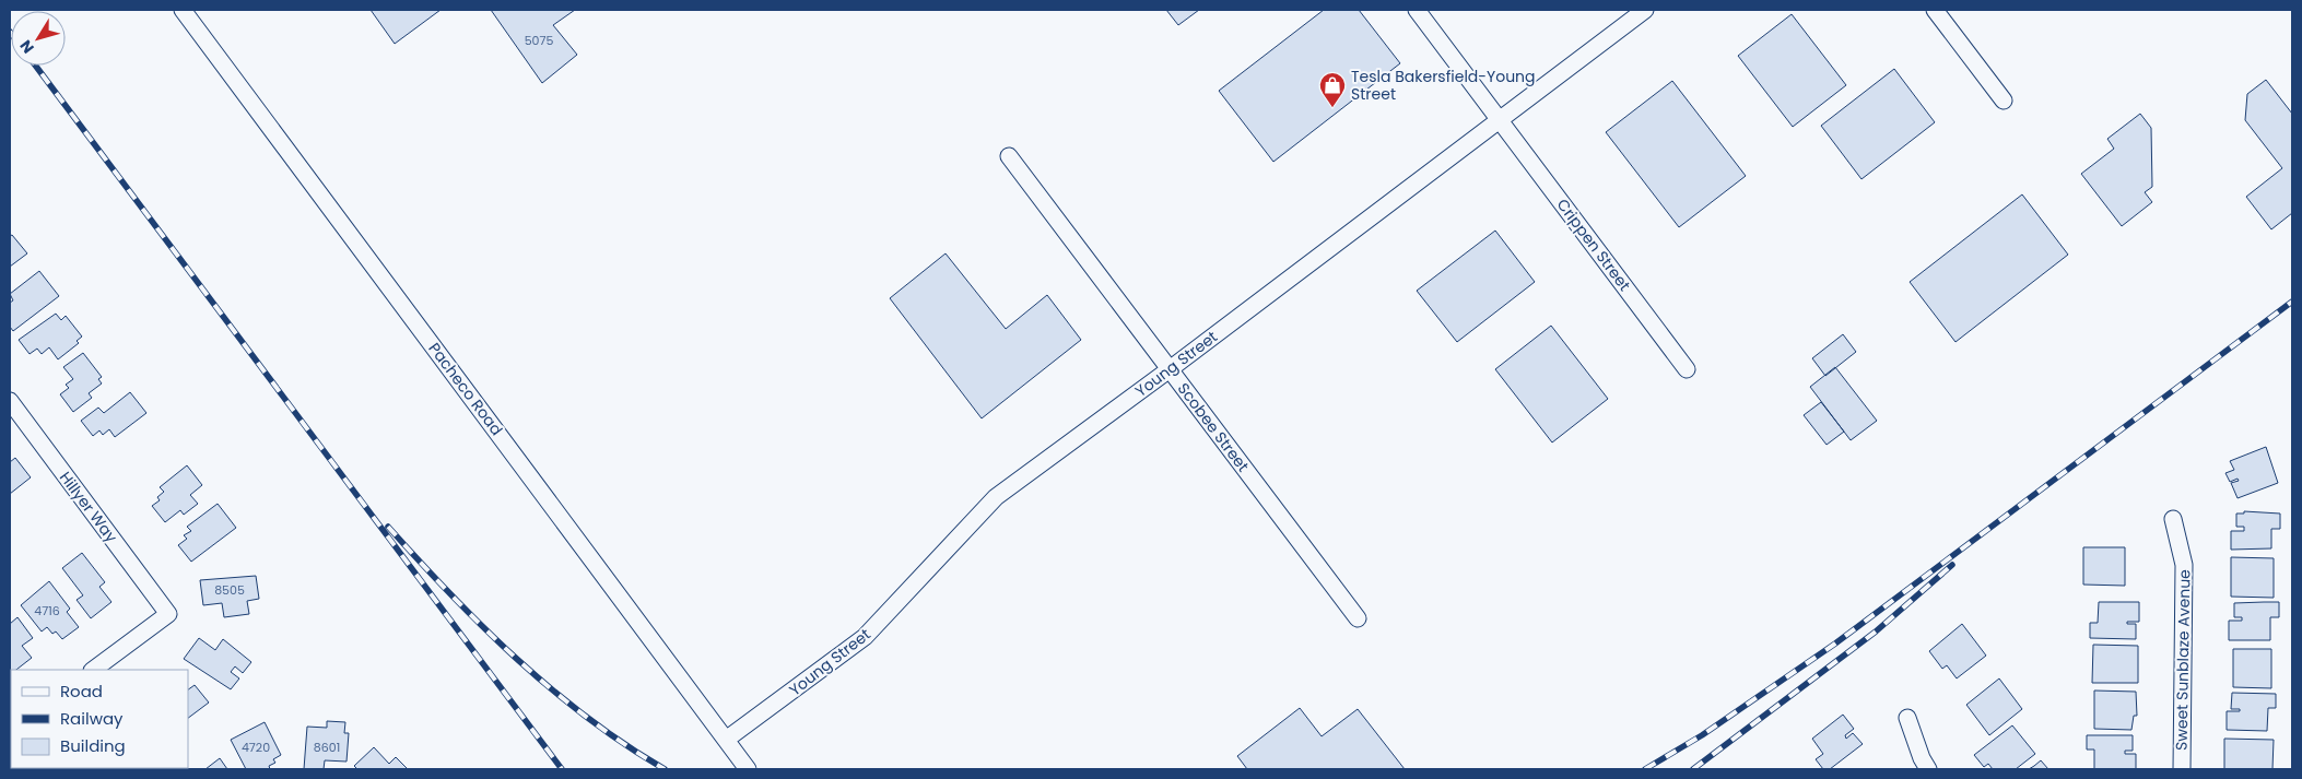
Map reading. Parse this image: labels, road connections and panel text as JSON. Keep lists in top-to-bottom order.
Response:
{
  "streets": {
    "street": [
      "Crippen Street",
      "Young Street",
      "Pacheco Road",
      "Scobee Street",
      "Hillyer Way",
      "Sweet Sunblaze Avenue"
    ]
  },
  "crossings": [
    ["Crippen Street", "Young Street"],
    ["Young Street", "Pacheco Road"],
    ["Young Street", "Scobee Street"]
  ],
  "places": {
    "shop": ["Tesla Bakersfield-Young Street"]
  },
  "house_numbers": [
    "5075",
    "8505",
    "4716",
    "4720",
    "8601"
  ],
  "legend": ["Road", "Railway", "Building"],
  "north": "bottom left"
}
